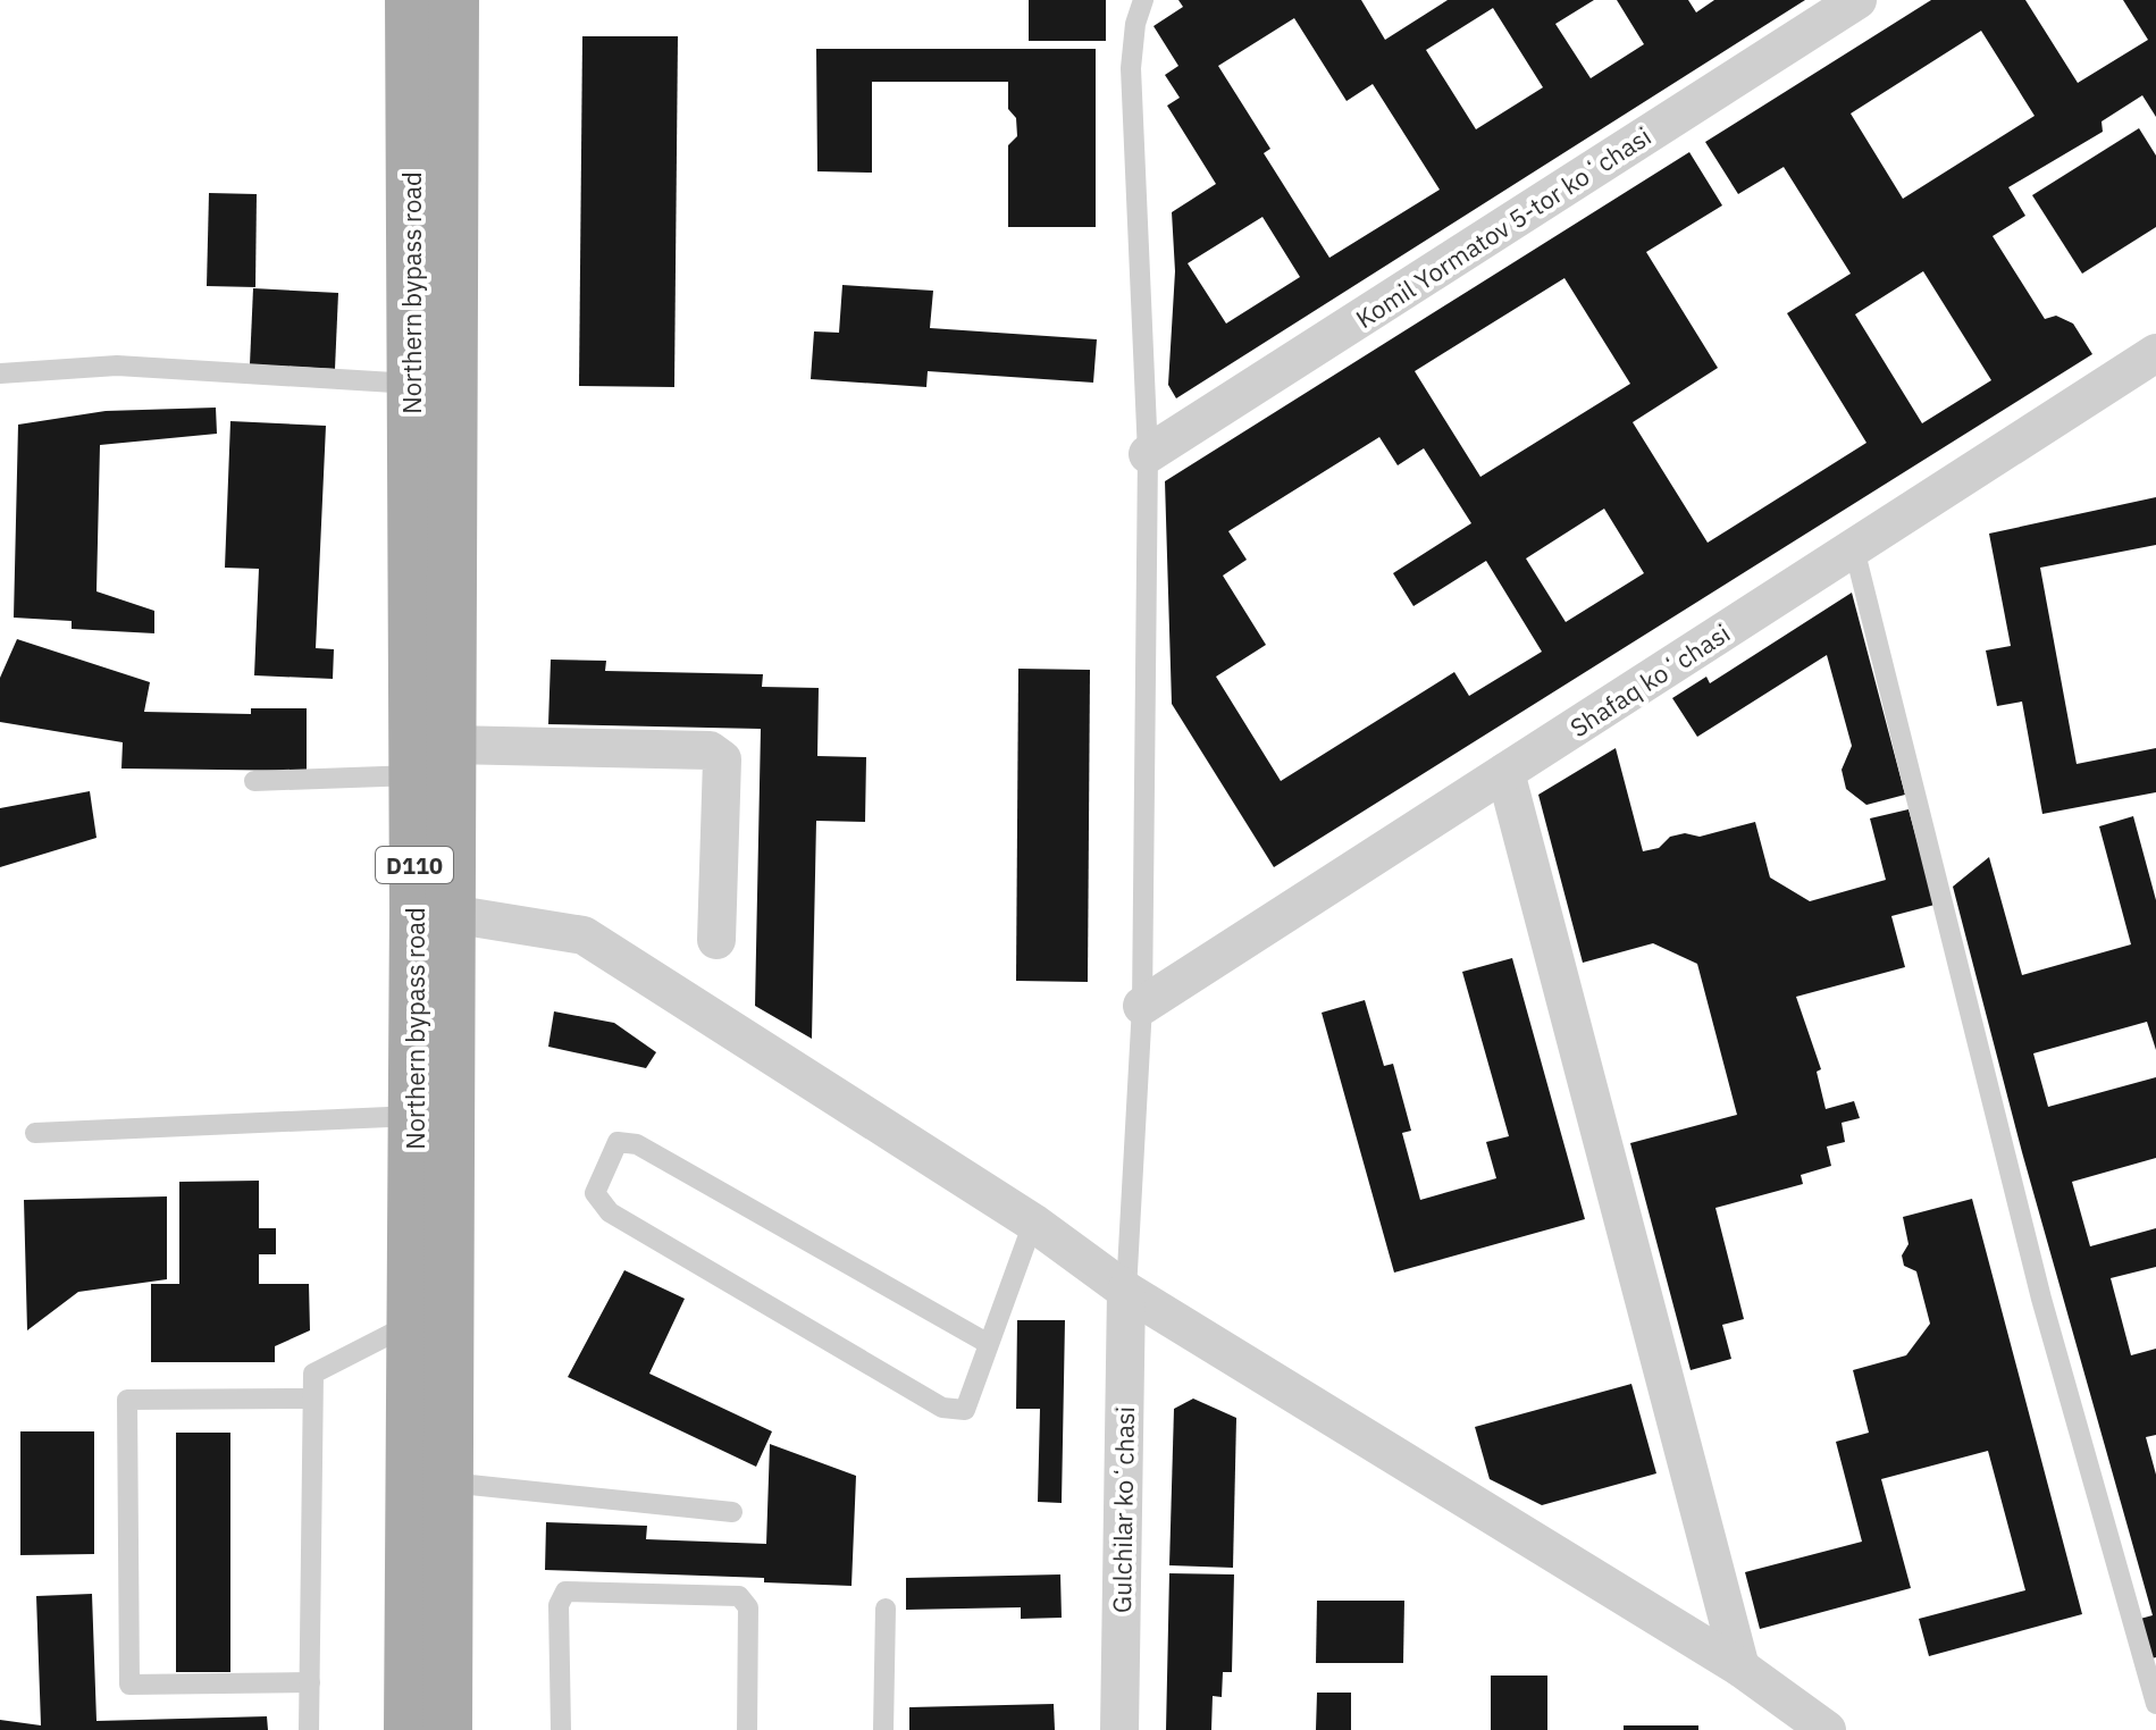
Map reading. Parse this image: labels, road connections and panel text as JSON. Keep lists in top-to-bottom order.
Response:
{
  "streets": {
    "main road": ["Northern bypass road", "D110"],
    "street": ["Komil Yormatov 5-tor koʻchasi", "Shafaq koʻchasi", "Gulchilar koʻchasi"]
  }
}
